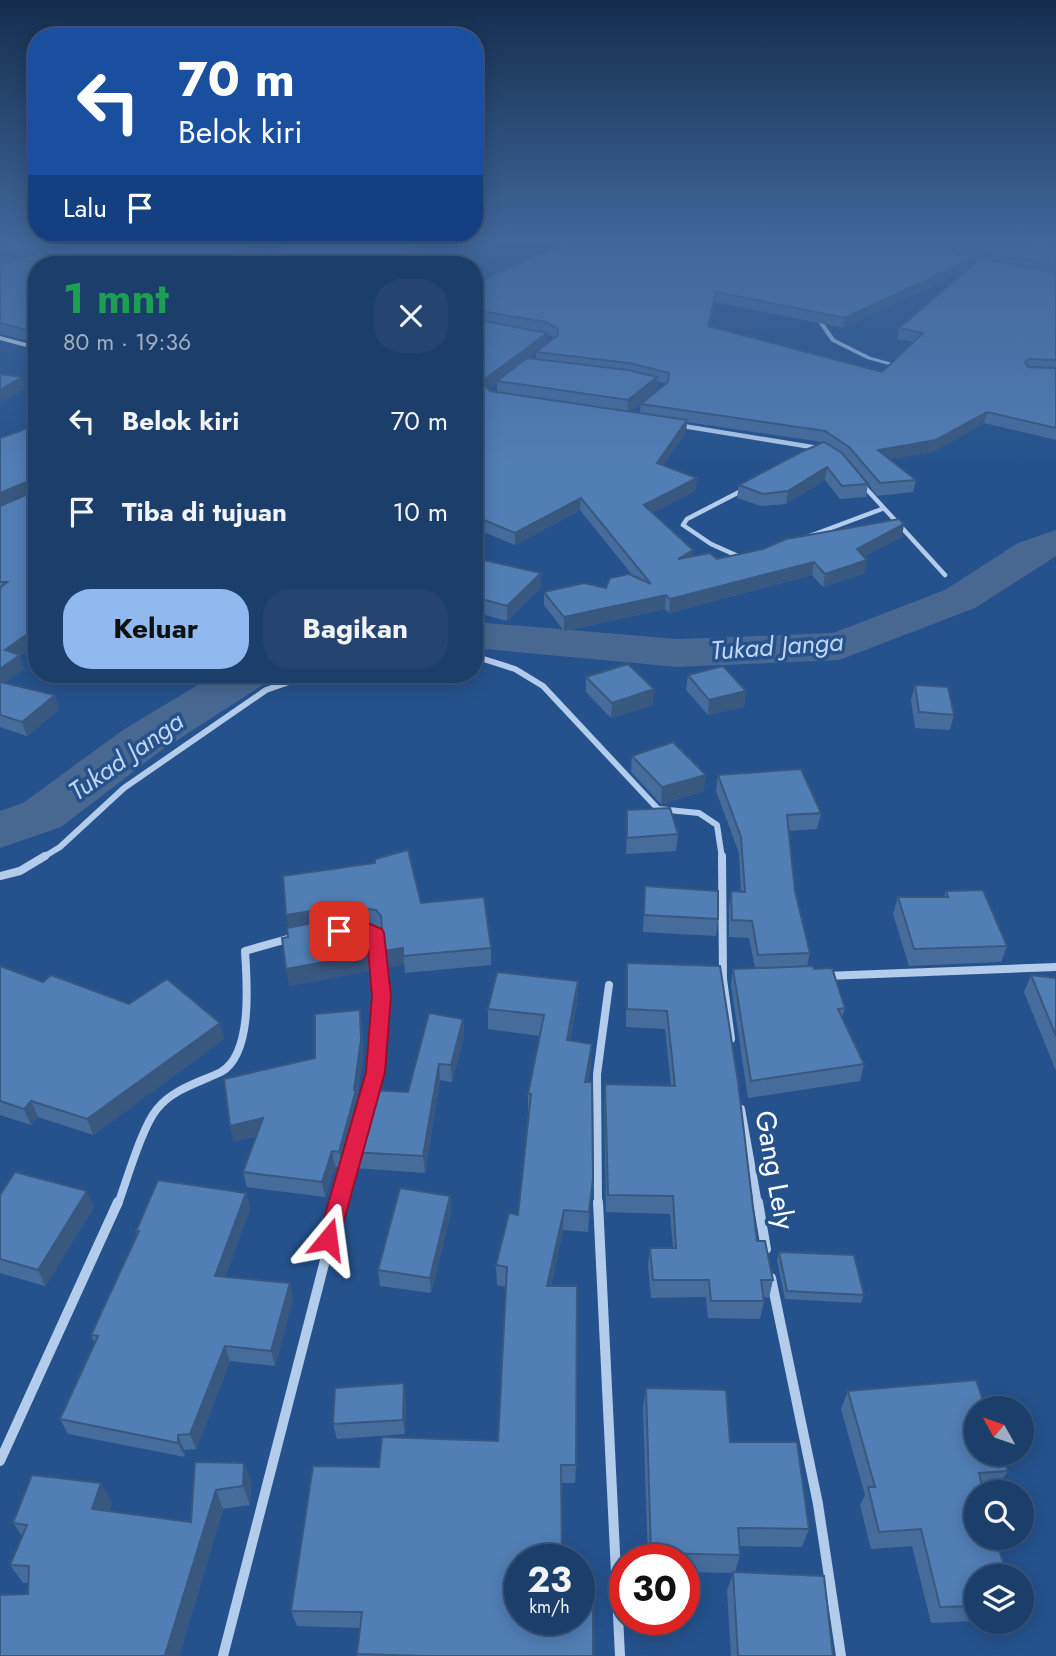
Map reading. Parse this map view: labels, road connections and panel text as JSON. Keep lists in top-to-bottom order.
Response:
{
  "streets": {
    "street": ["Gang Lely"]
  },
  "water": ["Tukad Janga"],
  "north": "top left",
  "page": {
    "turn": ["70 m", "Belok kiri"],
    "then": "Lalu",
    "heading": ["1 mnt", "80 m · 19:36"],
    "list": [
      {
        "name": "Belok kiri",
        "value": "70 m"
      },
      {
        "name": "Tiba di tujuan",
        "value": "10 m"
      }
    ],
    "buttons": ["Keluar", "Bagikan"],
    "speed": "23 km/h",
    "limit": "30"
  }
}
